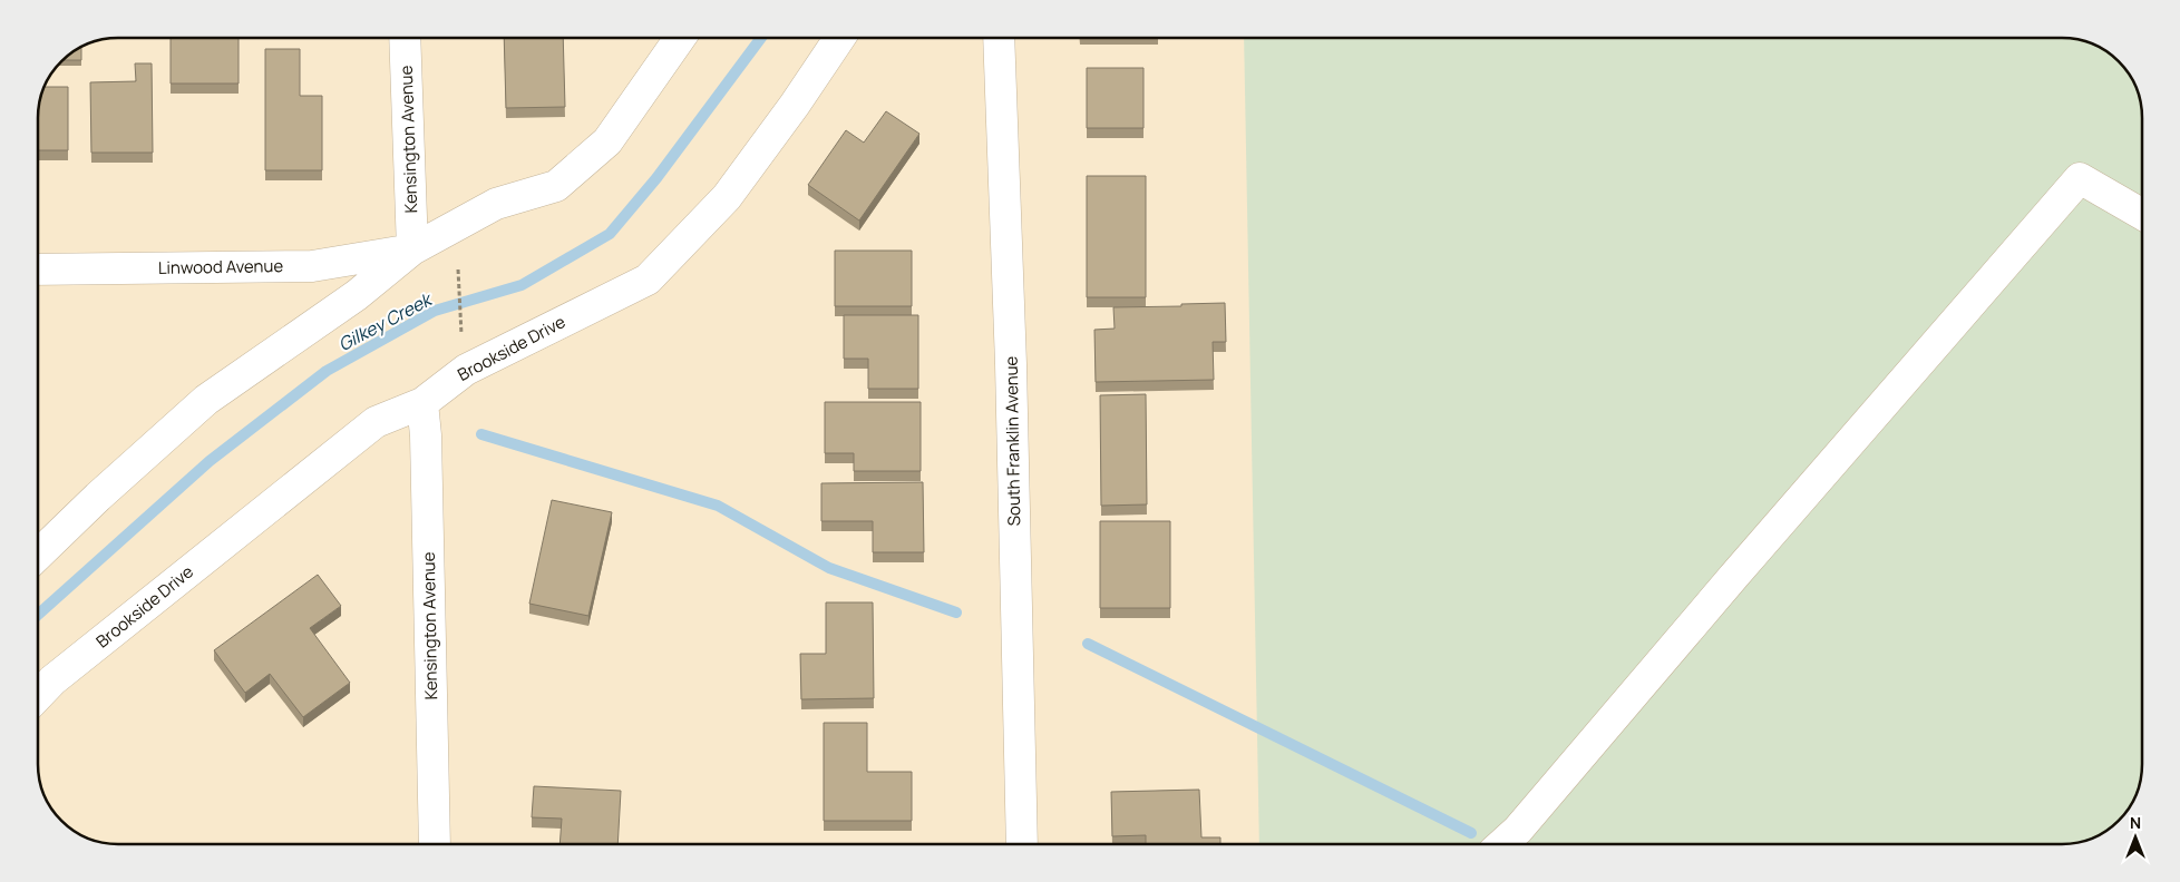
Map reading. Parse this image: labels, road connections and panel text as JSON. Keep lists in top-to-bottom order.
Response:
{
  "streets": {
    "street": [
      "Kensington Avenue",
      "Linwood Avenue",
      "Brookside Drive",
      "South Franklin Avenue"
    ]
  },
  "crossings": [
    ["Kensington Avenue", "Linwood Avenue"],
    ["Kensington Avenue", "Brookside Drive"]
  ],
  "water": ["Gilkey Creek"],
  "north": "top"
}
